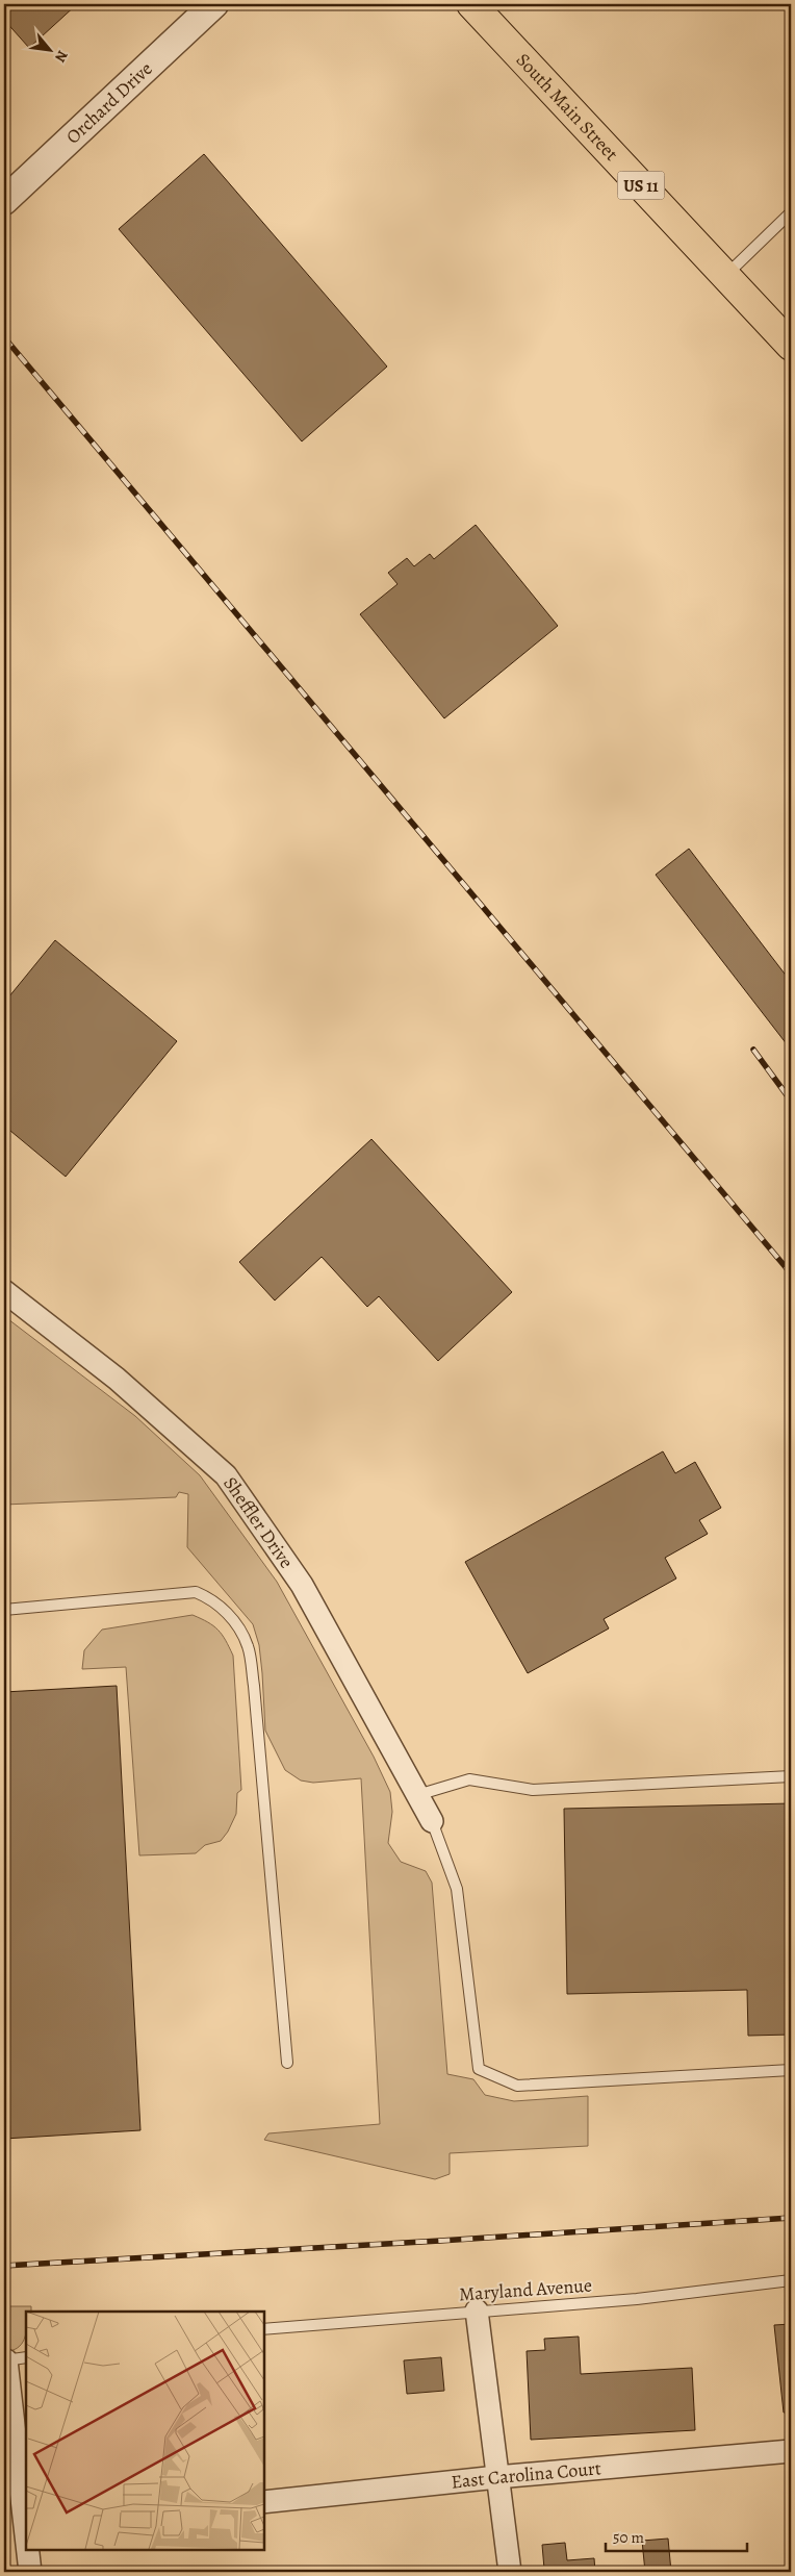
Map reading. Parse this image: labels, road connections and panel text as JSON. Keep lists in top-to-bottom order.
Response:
{
  "streets": {
    "main road": ["South Main Street", "US 11"],
    "street": ["Orchard Drive", "Sheffler Drive", "East Carolina Court"],
    "lane": ["Maryland Avenue"]
  },
  "scale_bar": "50 m",
  "north": "bottom right"
}
